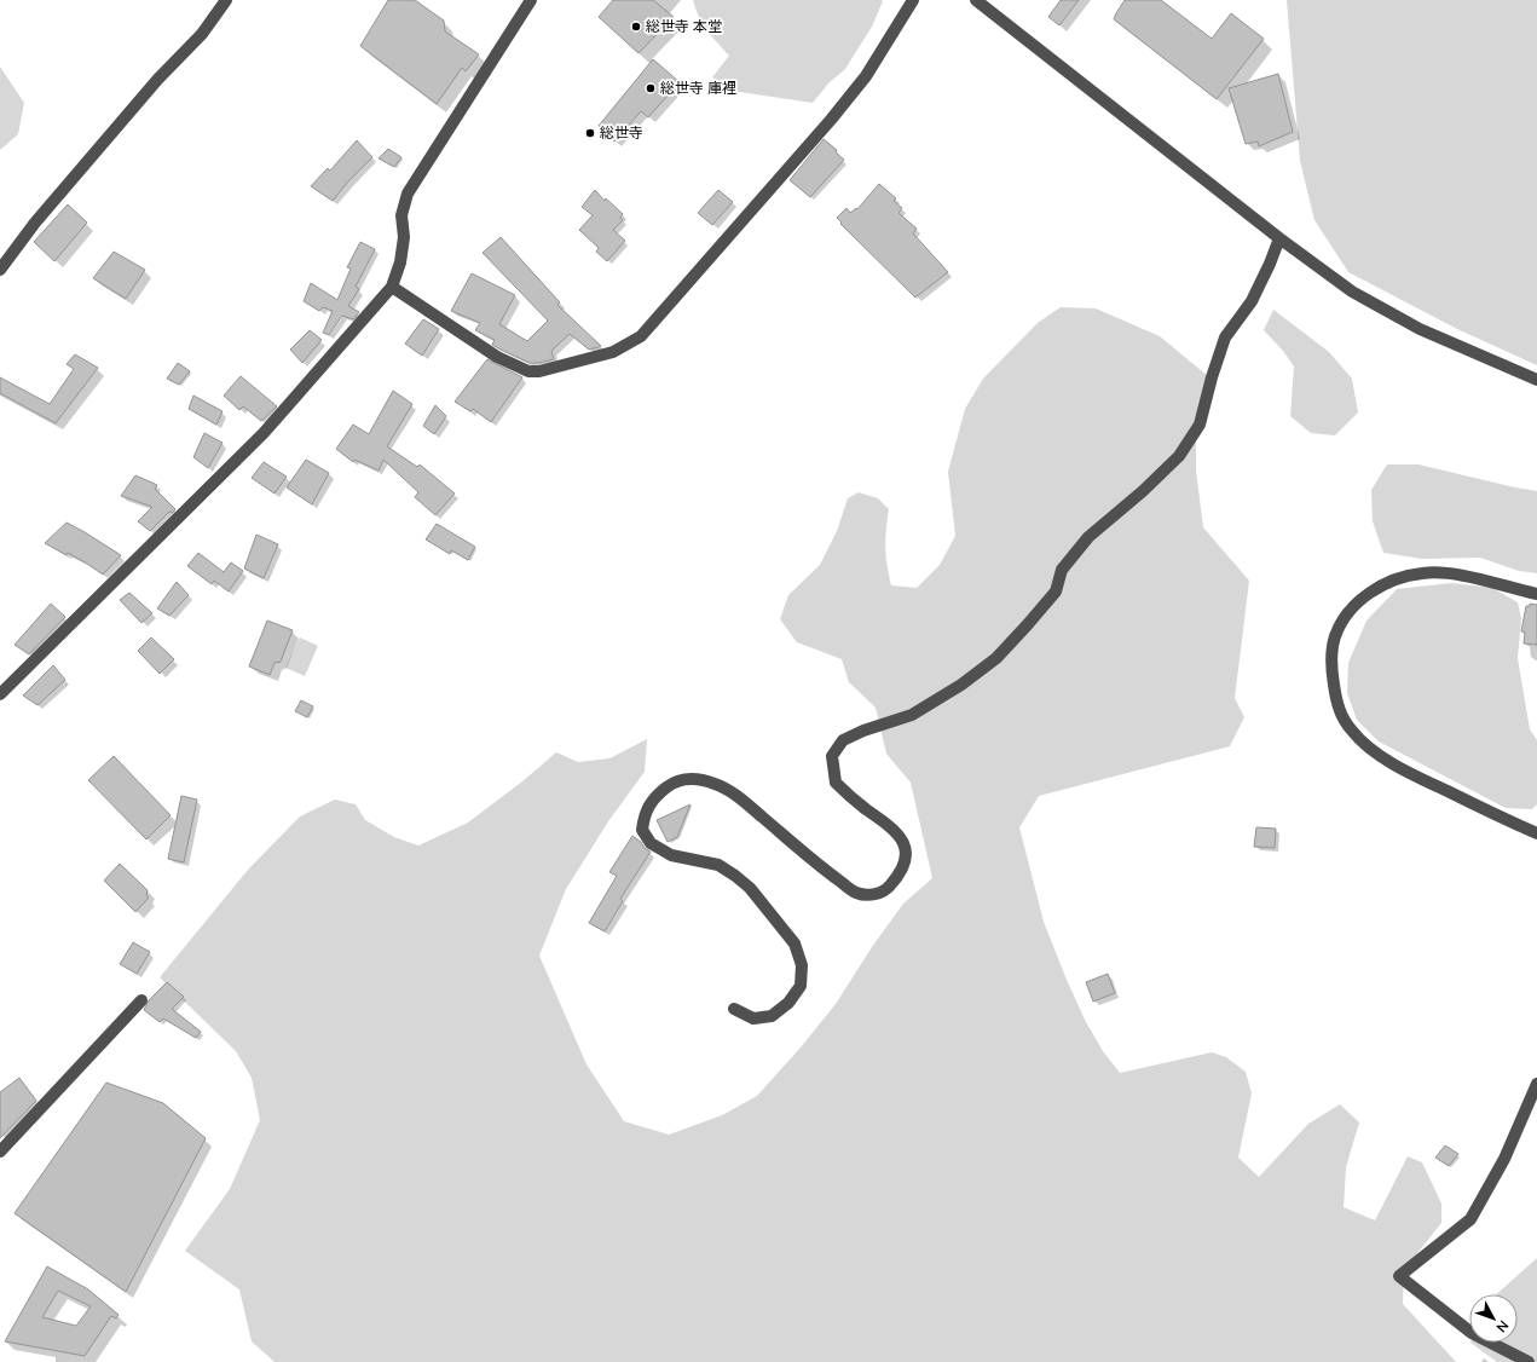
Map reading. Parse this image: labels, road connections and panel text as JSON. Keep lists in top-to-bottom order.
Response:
{
  "places": ["総世寺 本堂", "総世寺 庫裡", "総世寺"],
  "north": "bottom right"
}
